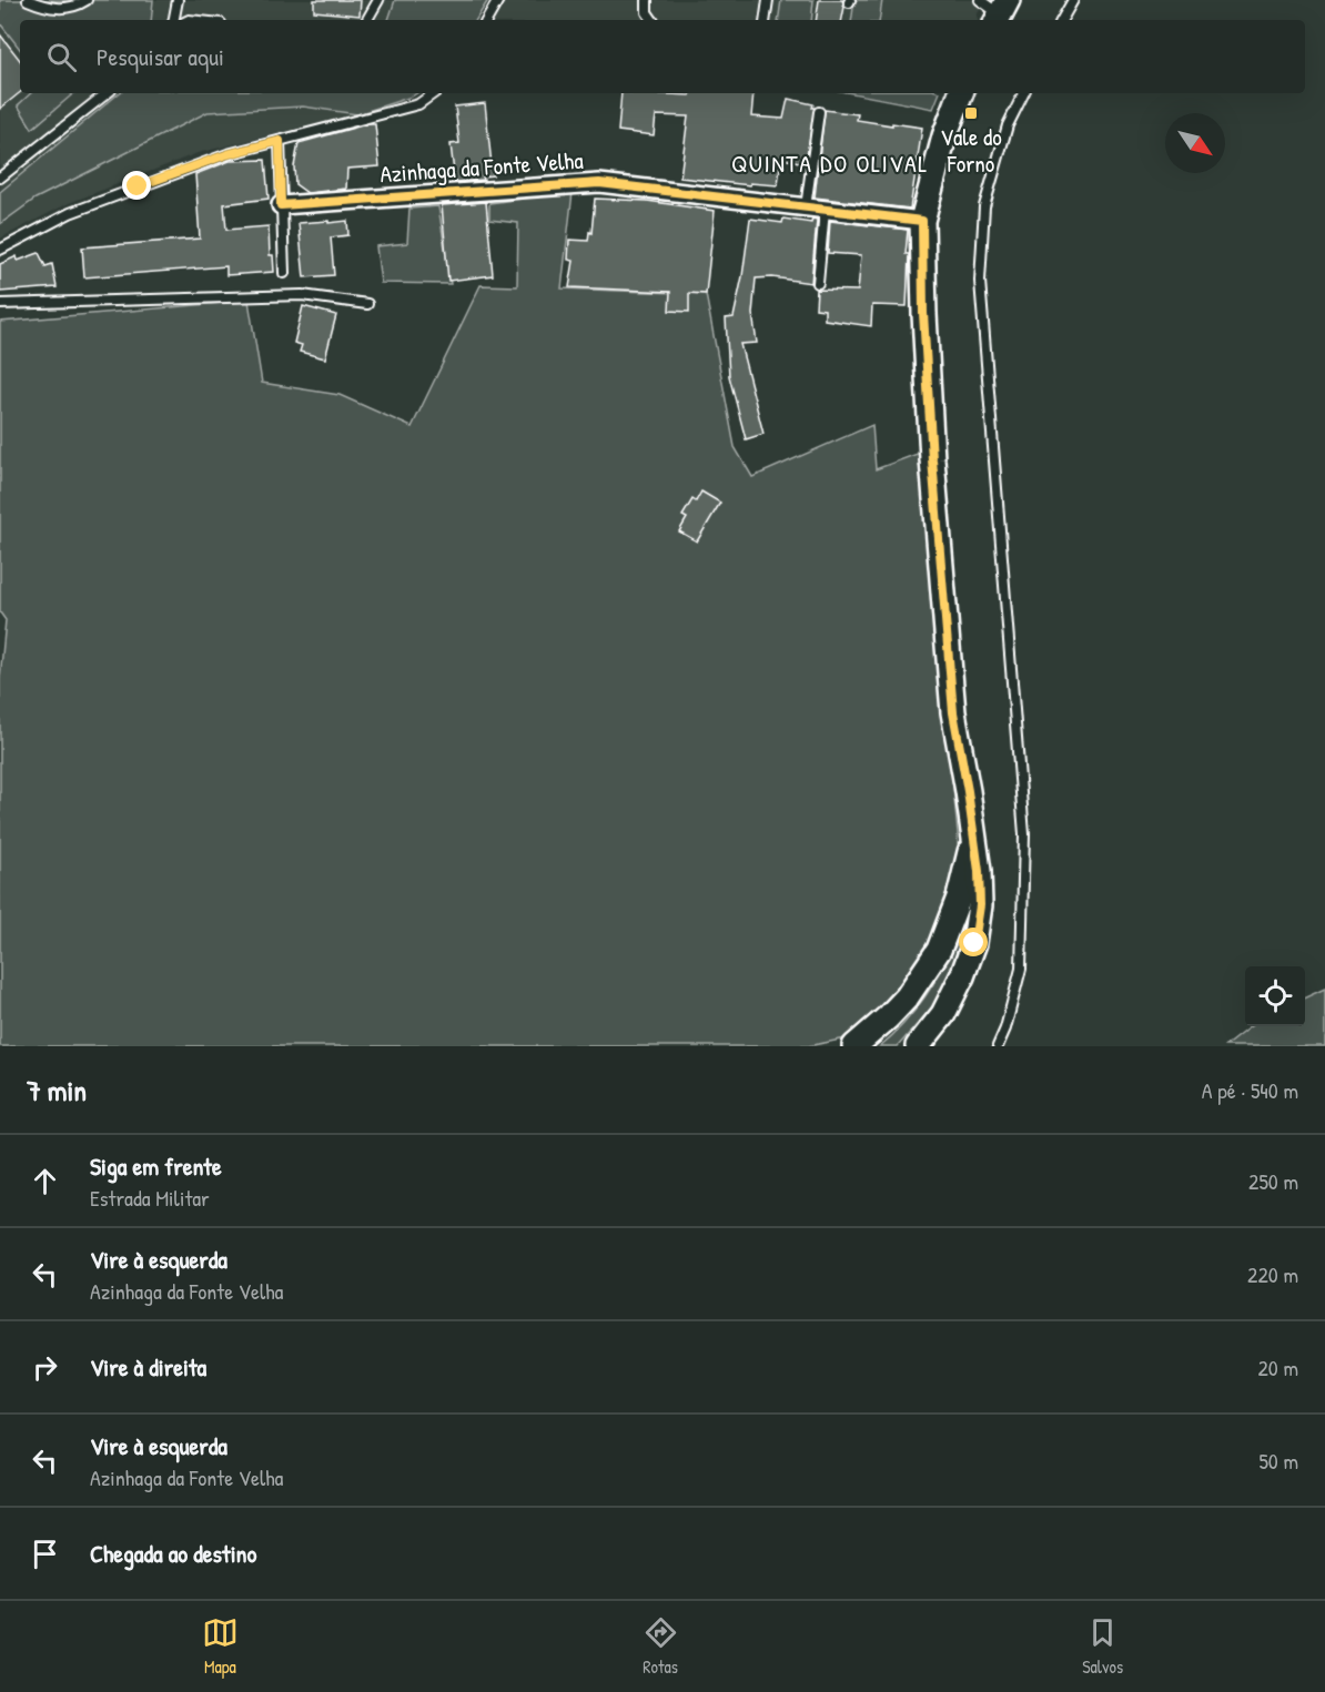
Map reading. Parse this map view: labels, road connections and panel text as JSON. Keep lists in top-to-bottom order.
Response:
{
  "streets": {
    "street": ["Azinhaga da Fonte Velha"]
  },
  "districts": ["QUINTA DO OLIVAL"],
  "places": {
    "transit": ["Vale do Forno"]
  },
  "north": "bottom right",
  "page": {
    "search": "Pesquisar aqui",
    "heading": ["7 min", "A pé · 540 m"],
    "list": [
      ["Siga em frente", "Estrada Militar", "250 m"],
      ["Vire à esquerda", "Azinhaga da Fonte Velha", "220 m"],
      ["Vire à direita", "20 m"],
      ["Vire à esquerda", "Azinhaga da Fonte Velha", "50 m"],
      "Chegada ao destino"
    ],
    "nav": ["Mapa", "Rotas", "Salvos"]
  }
}
